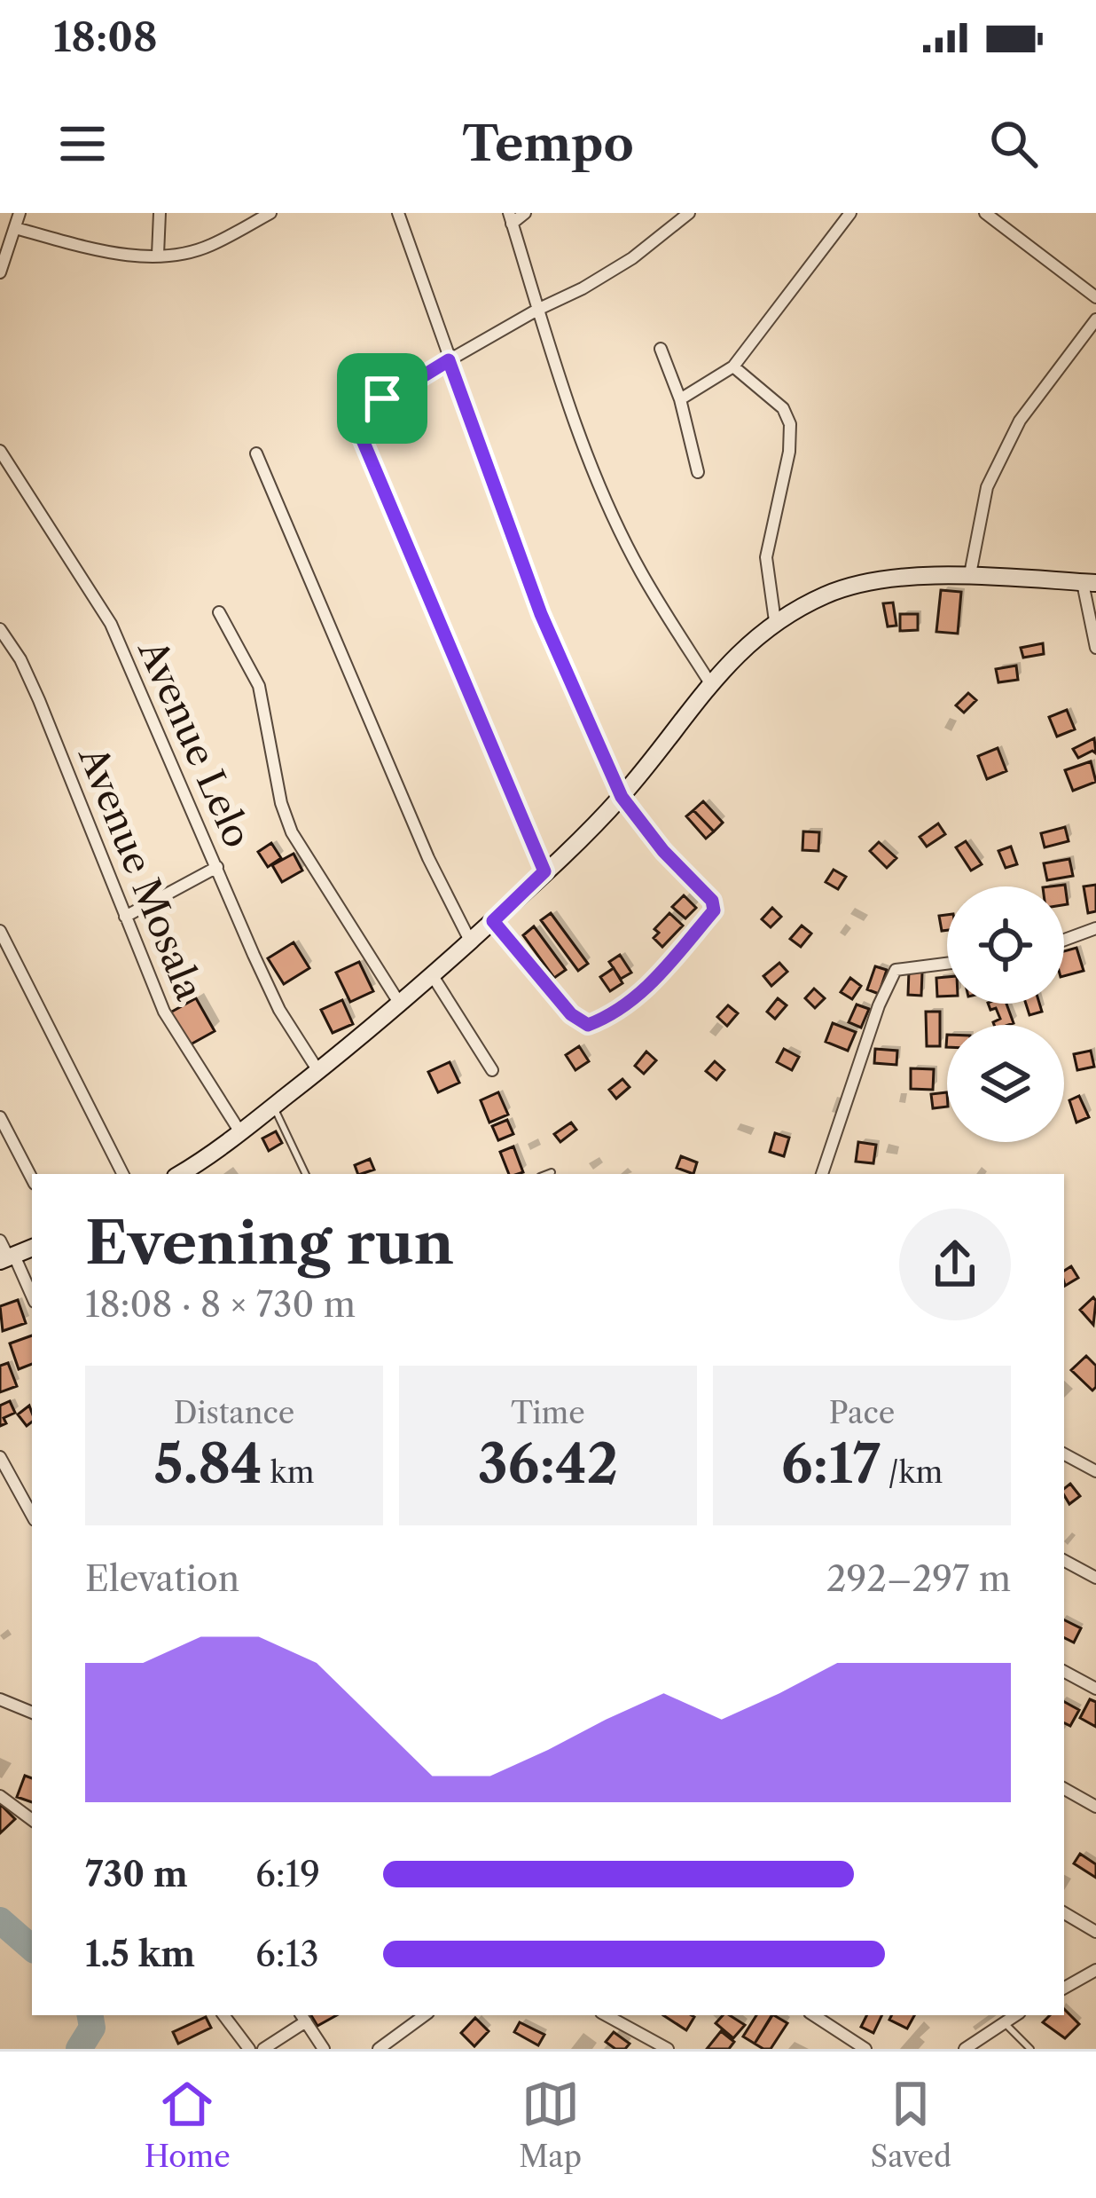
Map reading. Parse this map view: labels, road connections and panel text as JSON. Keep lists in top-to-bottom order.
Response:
{
  "streets": {
    "street": ["Avenue Lelo", "Avenue Mosala"]
  },
  "page": {
    "status": "18:08",
    "header": "Tempo",
    "heading": ["Evening run", "18:08 · 8 × 730 m"],
    "stats": [
      ["Distance", "5.84 km"],
      ["Time", "36:42"],
      ["Pace", "6:17 /km"]
    ],
    "chart": ["Elevation", "292–297 m"],
    "list": [
      {
        "name": "730 m",
        "note": "6:19"
      },
      {
        "name": "1.5 km",
        "note": "6:13"
      }
    ],
    "tabs": ["Home", "Map", "Saved"]
  }
}
